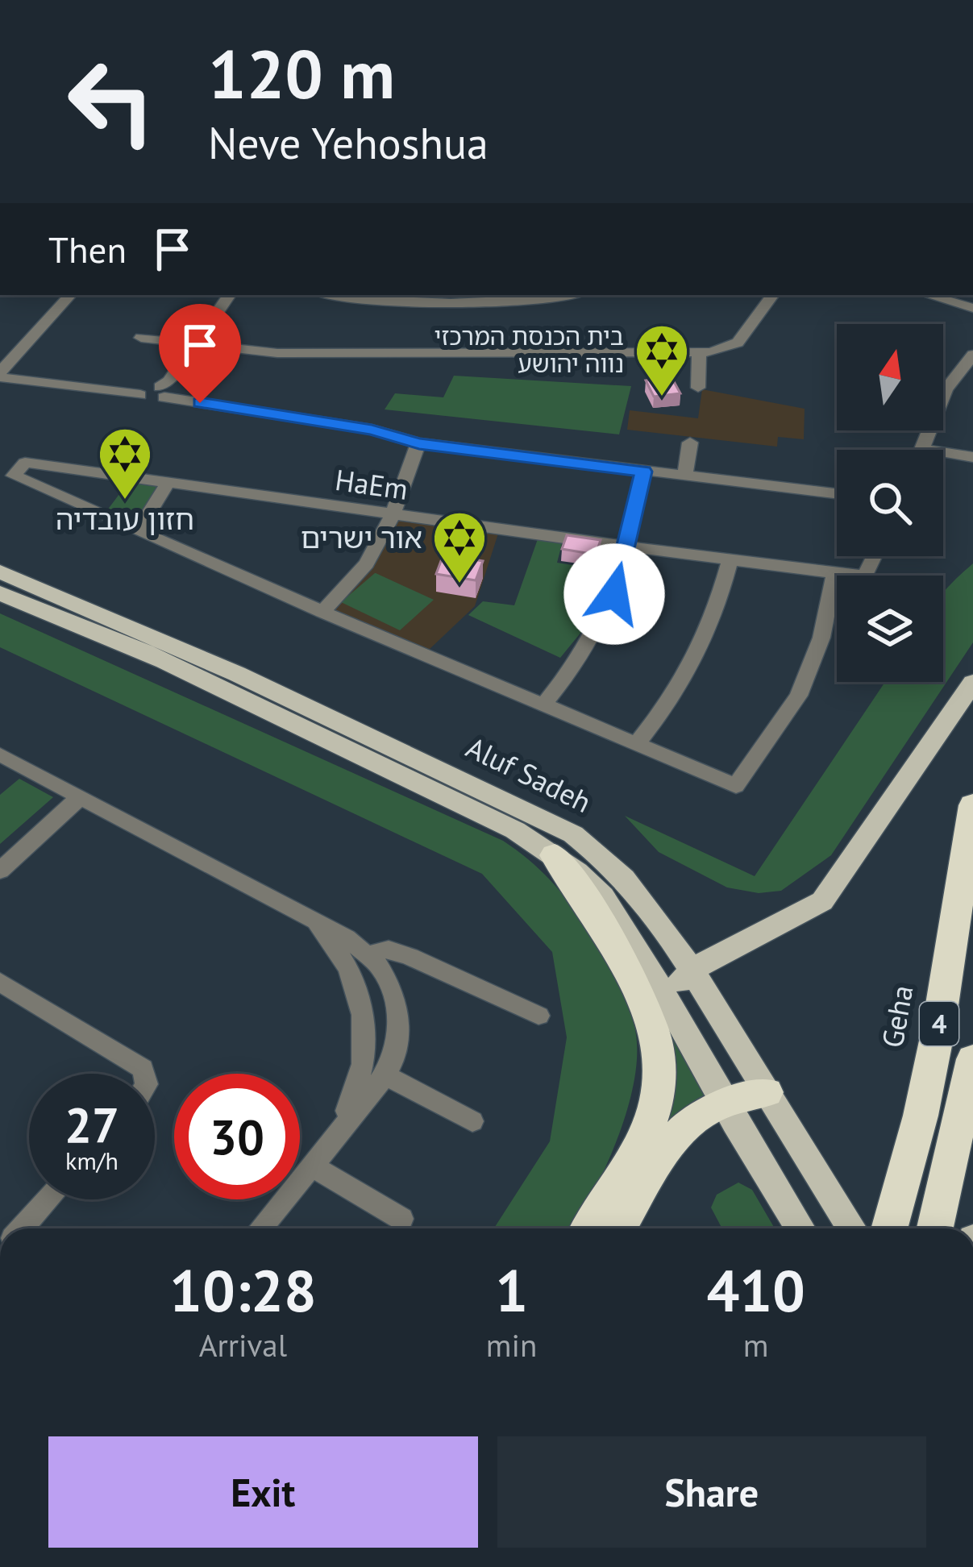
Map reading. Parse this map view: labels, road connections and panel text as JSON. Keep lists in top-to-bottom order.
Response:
{
  "streets": {
    "highway": ["Geha", "4"],
    "main road": ["Aluf Sadeh"],
    "street": ["HaEm"]
  },
  "places": {
    "synagogue": ["בית הכנסת המרכזי נווה יהושע", "חזון עובדיה", "אור ישרים"]
  },
  "north": "top",
  "page": {
    "turn": ["120 m", "Neve Yehoshua"],
    "then": "Then",
    "speed": "27 km/h",
    "limit": "30",
    "eta": [
      "10:28",
      "Arrival",
      "1",
      "min",
      "410",
      "m"
    ],
    "buttons": ["Exit", "Share"]
  }
}
